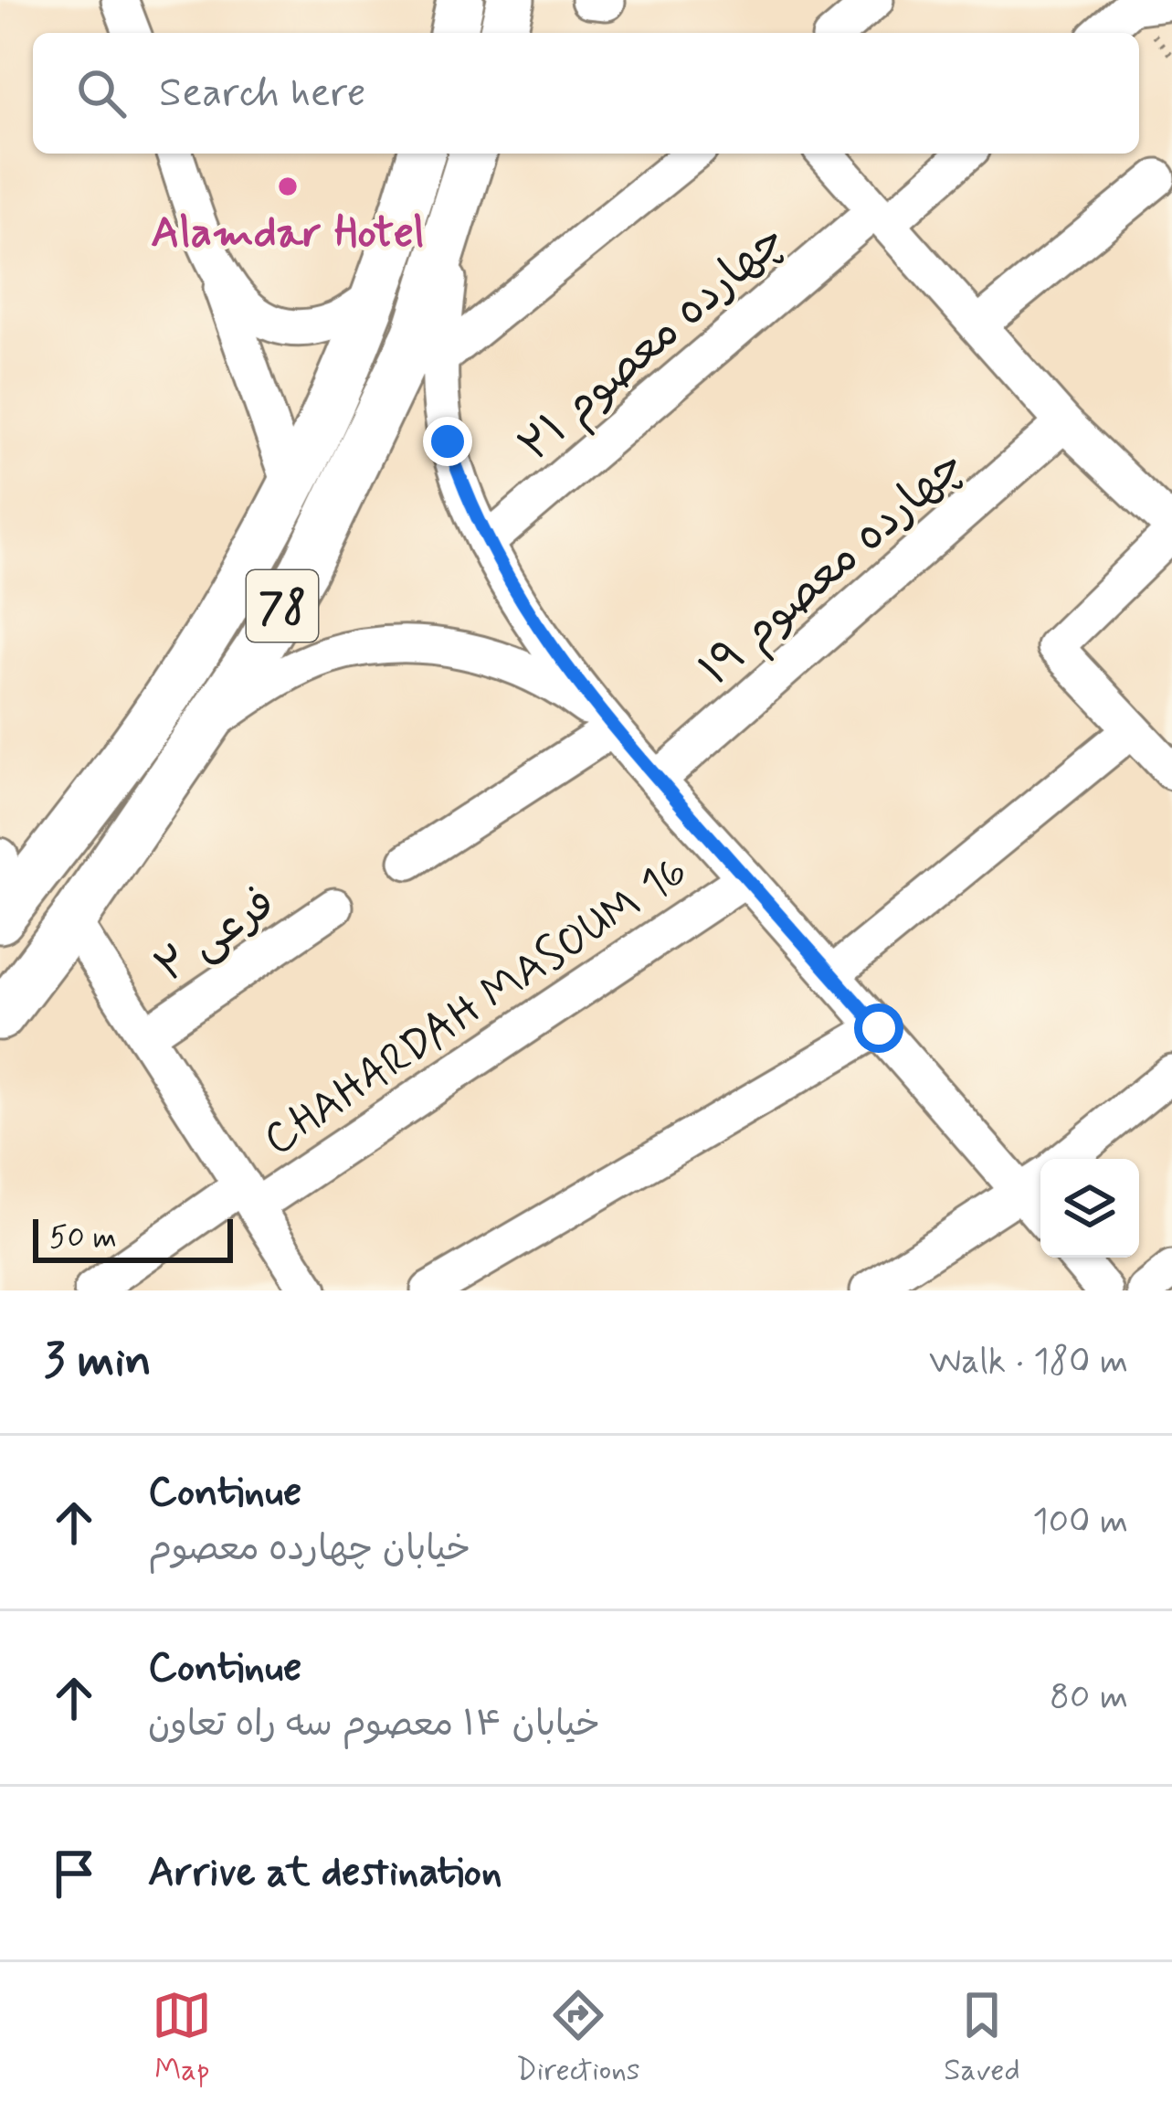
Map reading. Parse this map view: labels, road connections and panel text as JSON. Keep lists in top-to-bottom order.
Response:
{
  "streets": {
    "main road": ["78"],
    "street": [
      "چهارده معصوم ۲۱",
      "چهارده معصوم ۱۹",
      "فرعی ۲",
      "CHAHARDAH MASOUM 16"
    ]
  },
  "places": ["Alamdar Hotel"],
  "scale_bar": "50 m",
  "page": {
    "search": "Search here",
    "scale": "50 m",
    "heading": ["3 min", "Walk · 180 m"],
    "list": [
      ["Continue", "خیابان چهارده معصوم", "100 m"],
      ["Continue", "خیابان ۱۴ معصوم سه راه تعاون", "80 m"],
      "Arrive at destination"
    ],
    "nav": ["Map", "Directions", "Saved"]
  }
}
